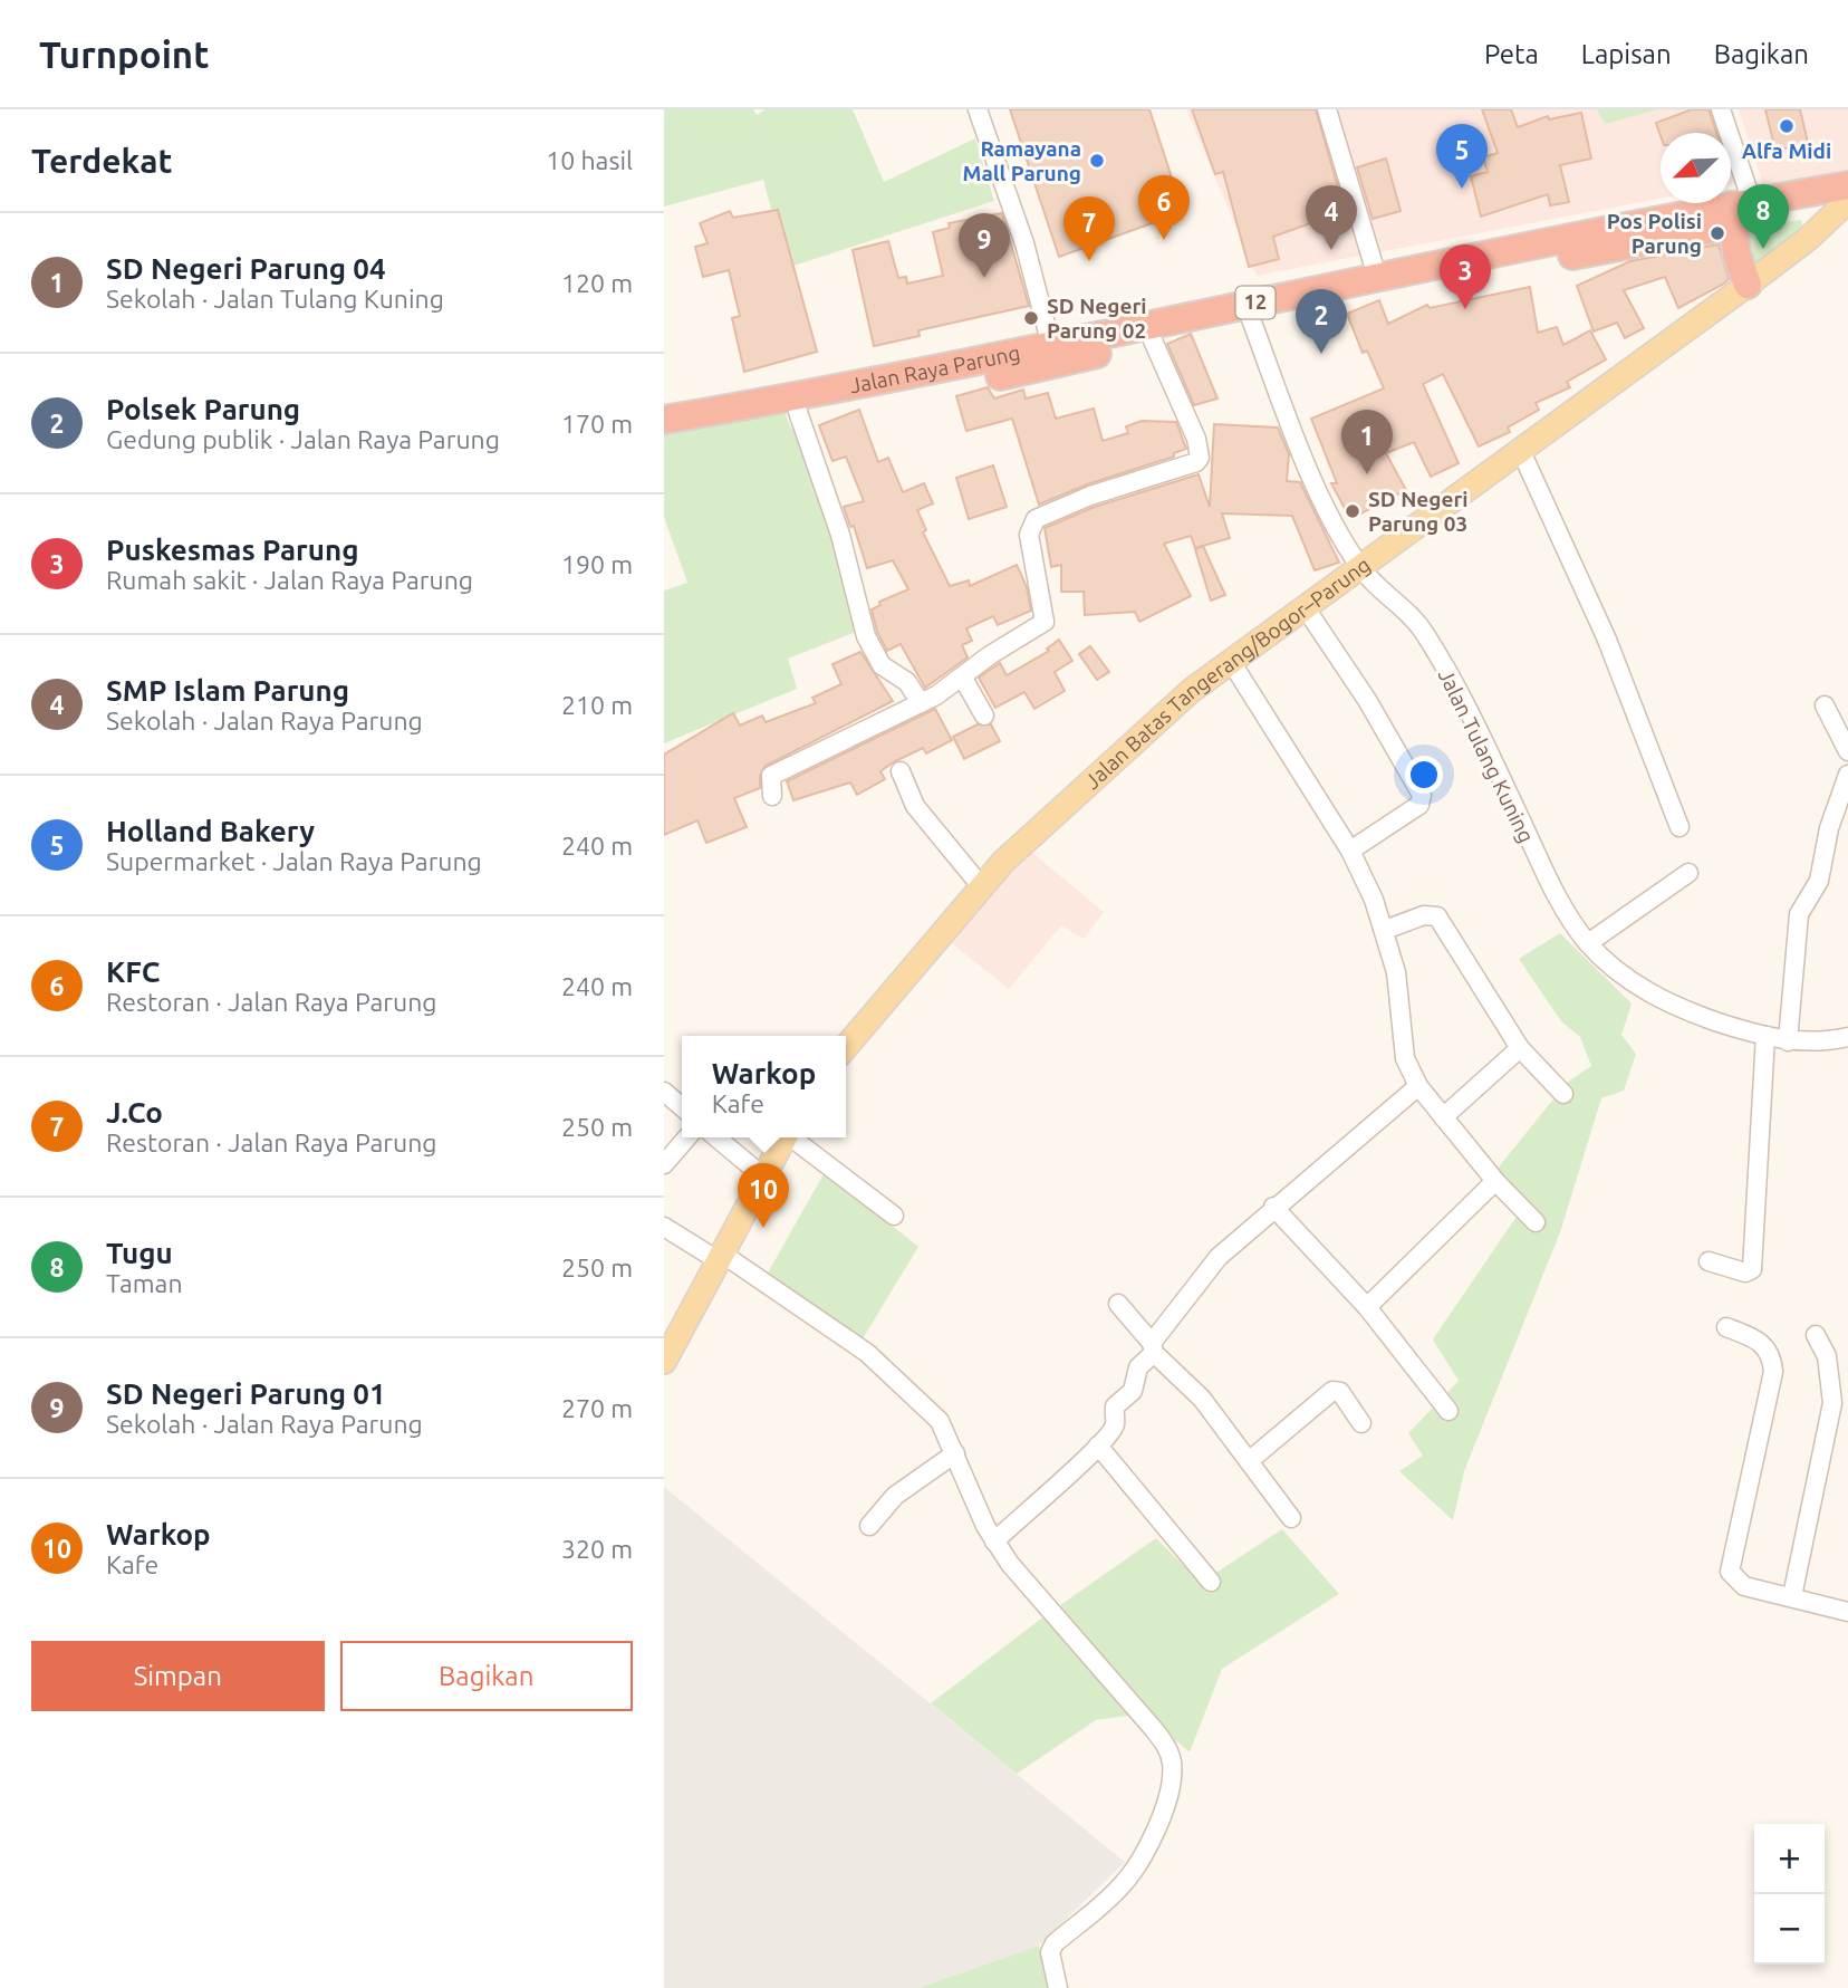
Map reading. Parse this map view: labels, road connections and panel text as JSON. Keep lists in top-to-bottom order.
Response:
{
  "streets": {
    "highway": ["12", "Jalan Raya Parung"],
    "main road": ["Jalan Batas Tangerang/Bogor–Parung"],
    "street": ["Jalan Tulang Kuning"]
  },
  "crossings": [
    ["Jalan Raya Parung", "Jalan Batas Tangerang/Bogor–Parung"],
    ["Jalan Raya Parung", "Jalan Tulang Kuning"],
    ["Jalan Batas Tangerang/Bogor–Parung", "Jalan Tulang Kuning"]
  ],
  "places": [
    "Alfa Midi",
    "Ramayana Mall Parung",
    "Pos Polisi Parung",
    "SD Negeri Parung 02",
    "SD Negeri Parung 03"
  ],
  "north": "bottom left",
  "page": {
    "header": "Turnpoint",
    "nav": ["Peta", "Lapisan", "Bagikan"],
    "heading": ["Terdekat", "10 hasil"],
    "pins": [
      "5",
      "6",
      "8",
      "4",
      "7",
      "9",
      "3",
      "2",
      "1",
      "10"
    ],
    "list": [
      {
        "mark": "1",
        "name": "SD Negeri Parung 04",
        "note": "Sekolah · Jalan Tulang Kuning",
        "value": "120 m"
      },
      {
        "mark": "2",
        "name": "Polsek Parung",
        "note": "Gedung publik · Jalan Raya Parung",
        "value": "170 m"
      },
      {
        "mark": "3",
        "name": "Puskesmas Parung",
        "note": "Rumah sakit · Jalan Raya Parung",
        "value": "190 m"
      },
      {
        "mark": "4",
        "name": "SMP Islam Parung",
        "note": "Sekolah · Jalan Raya Parung",
        "value": "210 m"
      },
      {
        "mark": "5",
        "name": "Holland Bakery",
        "note": "Supermarket · Jalan Raya Parung",
        "value": "240 m"
      },
      {
        "mark": "6",
        "name": "KFC",
        "note": "Restoran · Jalan Raya Parung",
        "value": "240 m"
      },
      {
        "mark": "7",
        "name": "J.Co",
        "note": "Restoran · Jalan Raya Parung",
        "value": "250 m"
      },
      {
        "mark": "8",
        "name": "Tugu",
        "note": "Taman",
        "value": "250 m"
      },
      {
        "mark": "9",
        "name": "SD Negeri Parung 01",
        "note": "Sekolah · Jalan Raya Parung",
        "value": "270 m"
      },
      {
        "mark": "10",
        "name": "Warkop",
        "note": "Kafe",
        "value": "320 m"
      }
    ],
    "popup": ["Warkop", "Kafe"],
    "buttons": ["Simpan", "Bagikan"],
    "map_buttons": ["+", "−"]
  }
}
